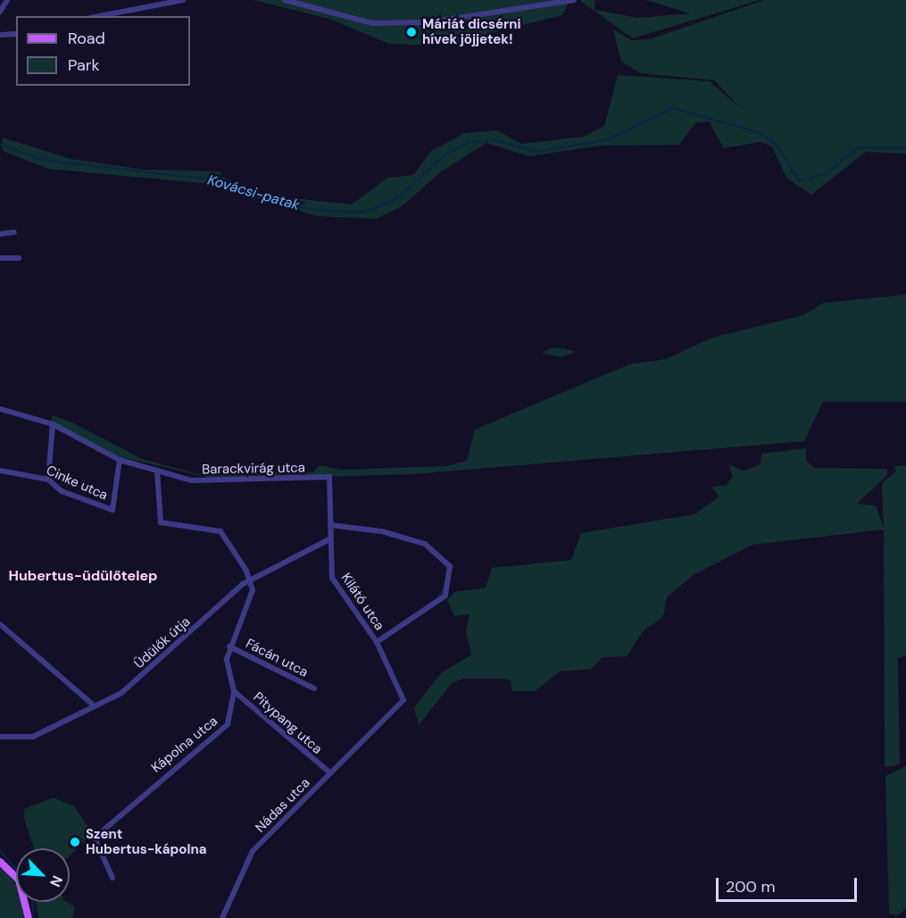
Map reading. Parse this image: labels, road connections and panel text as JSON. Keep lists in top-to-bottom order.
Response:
{
  "streets": {
    "street": [
      "Barackvirág utca",
      "Cinke utca",
      "Kilátó utca",
      "Üdülők útja",
      "Fácán utca",
      "Pitypang utca",
      "Kápolna utca",
      "Nádas utca"
    ]
  },
  "crossings": [
    ["Barackvirág utca", "Cinke utca"],
    ["Barackvirág utca", "Kilátó utca"],
    ["Kilátó utca", "Üdülők útja"],
    ["Kilátó utca", "Nádas utca"],
    ["Üdülők útja", "Kápolna utca"],
    ["Fácán utca", "Kápolna utca"],
    ["Pitypang utca", "Kápolna utca"],
    ["Pitypang utca", "Nádas utca"]
  ],
  "districts": ["Hubertus-üdülőtelep"],
  "water": ["Kovácsi-patak"],
  "places": ["Máriát dicsérni hívek jöjjetek!", "Szent Hubertus-kápolna"],
  "legend": ["Road", "Park"],
  "scale_bar": "200 m",
  "north": "bottom right"
}
